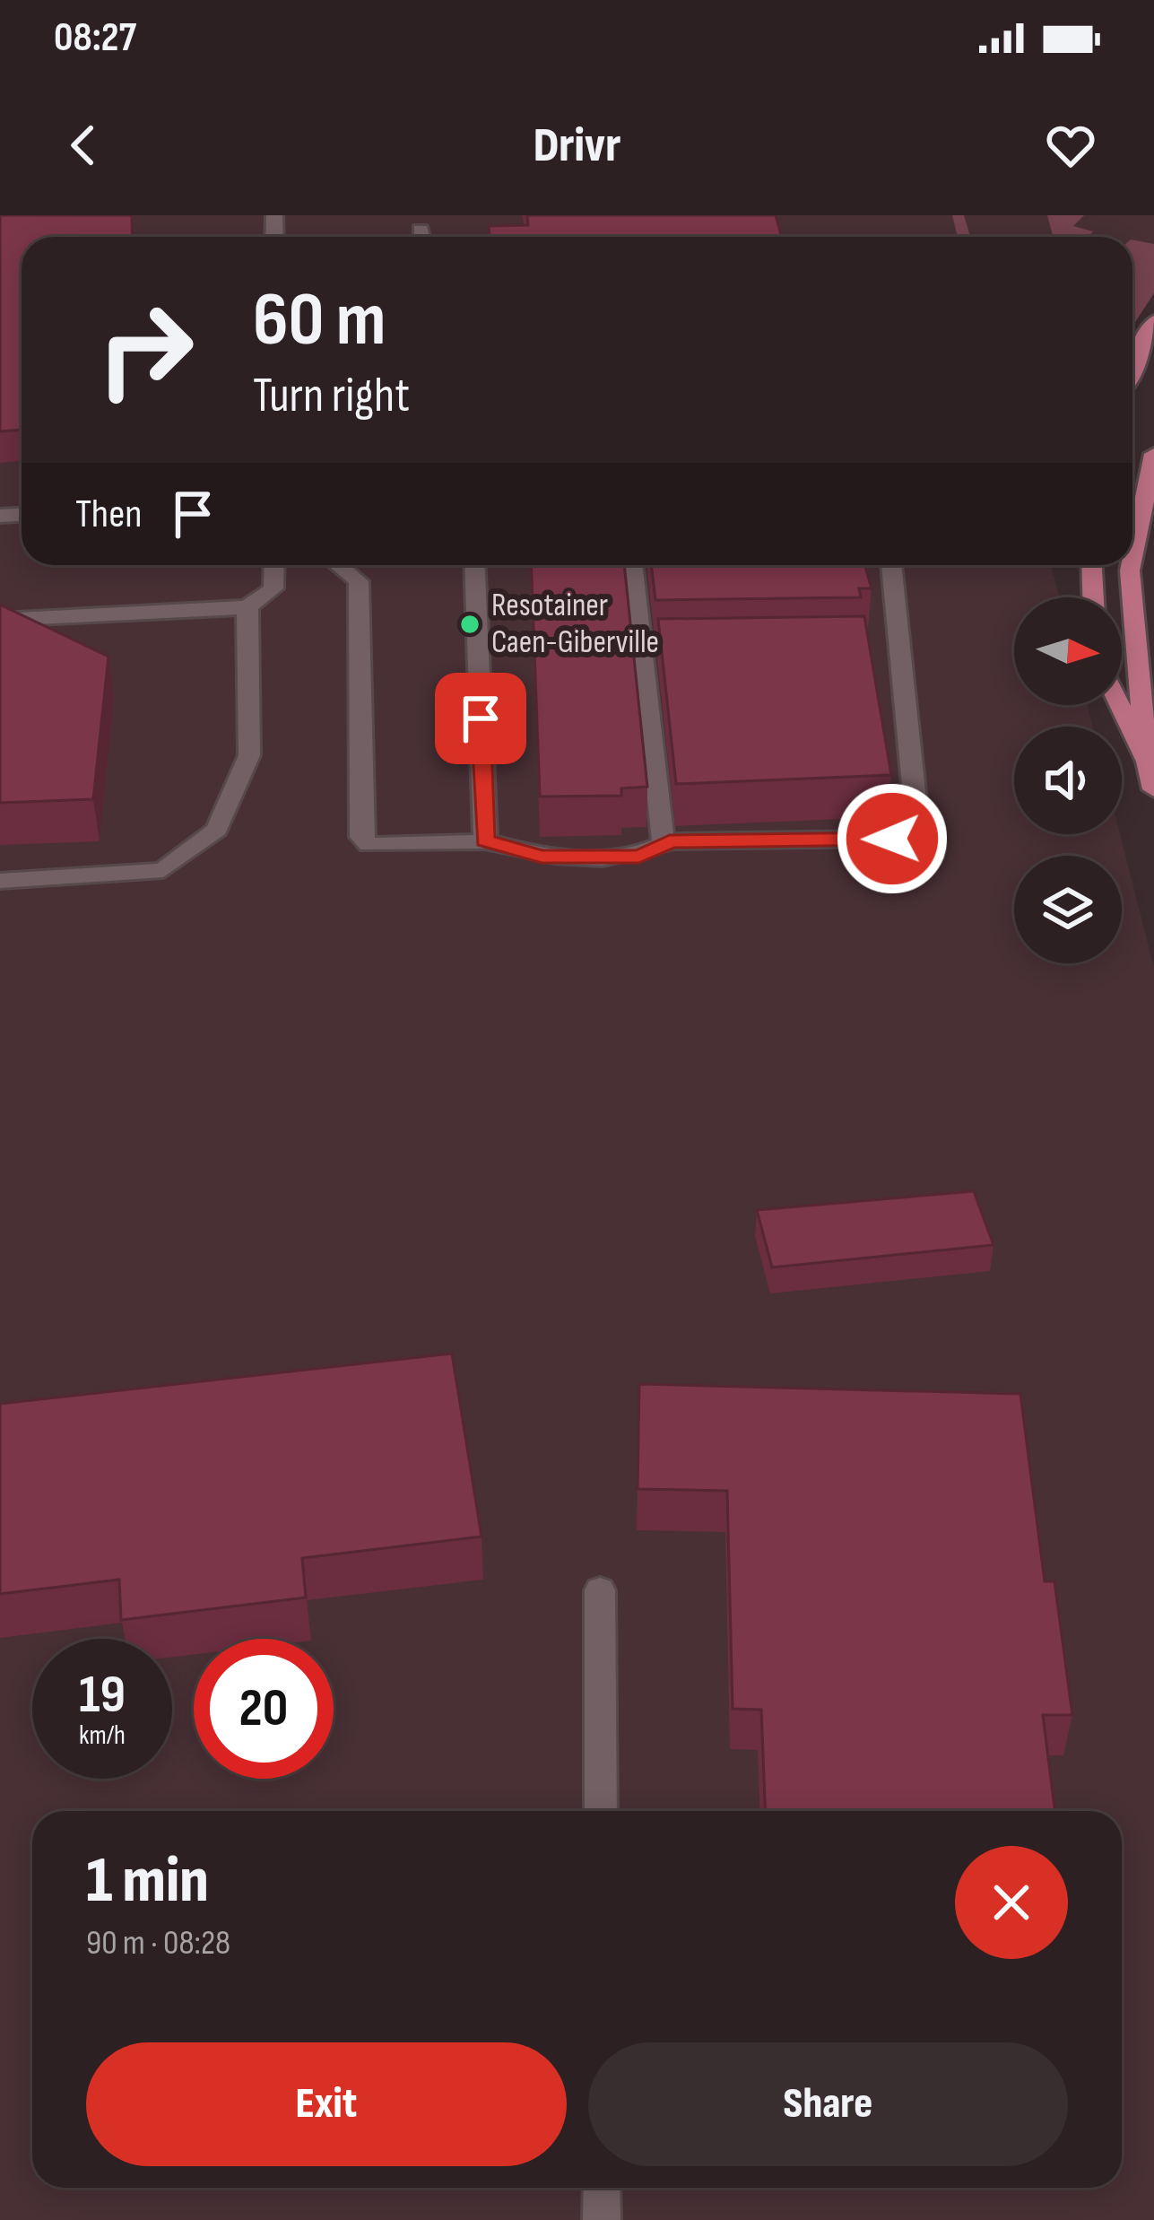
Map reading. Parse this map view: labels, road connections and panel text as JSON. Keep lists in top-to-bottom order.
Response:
{
  "places": ["Resotainer Caen-Giberville"],
  "north": "right",
  "page": {
    "status": "08:27",
    "header": "Drivr",
    "turn": ["60 m", "Turn right"],
    "then": "Then",
    "speed": "19 km/h",
    "limit": "20",
    "heading": ["1 min", "90 m · 08:28"],
    "buttons": ["Exit", "Share"]
  }
}
